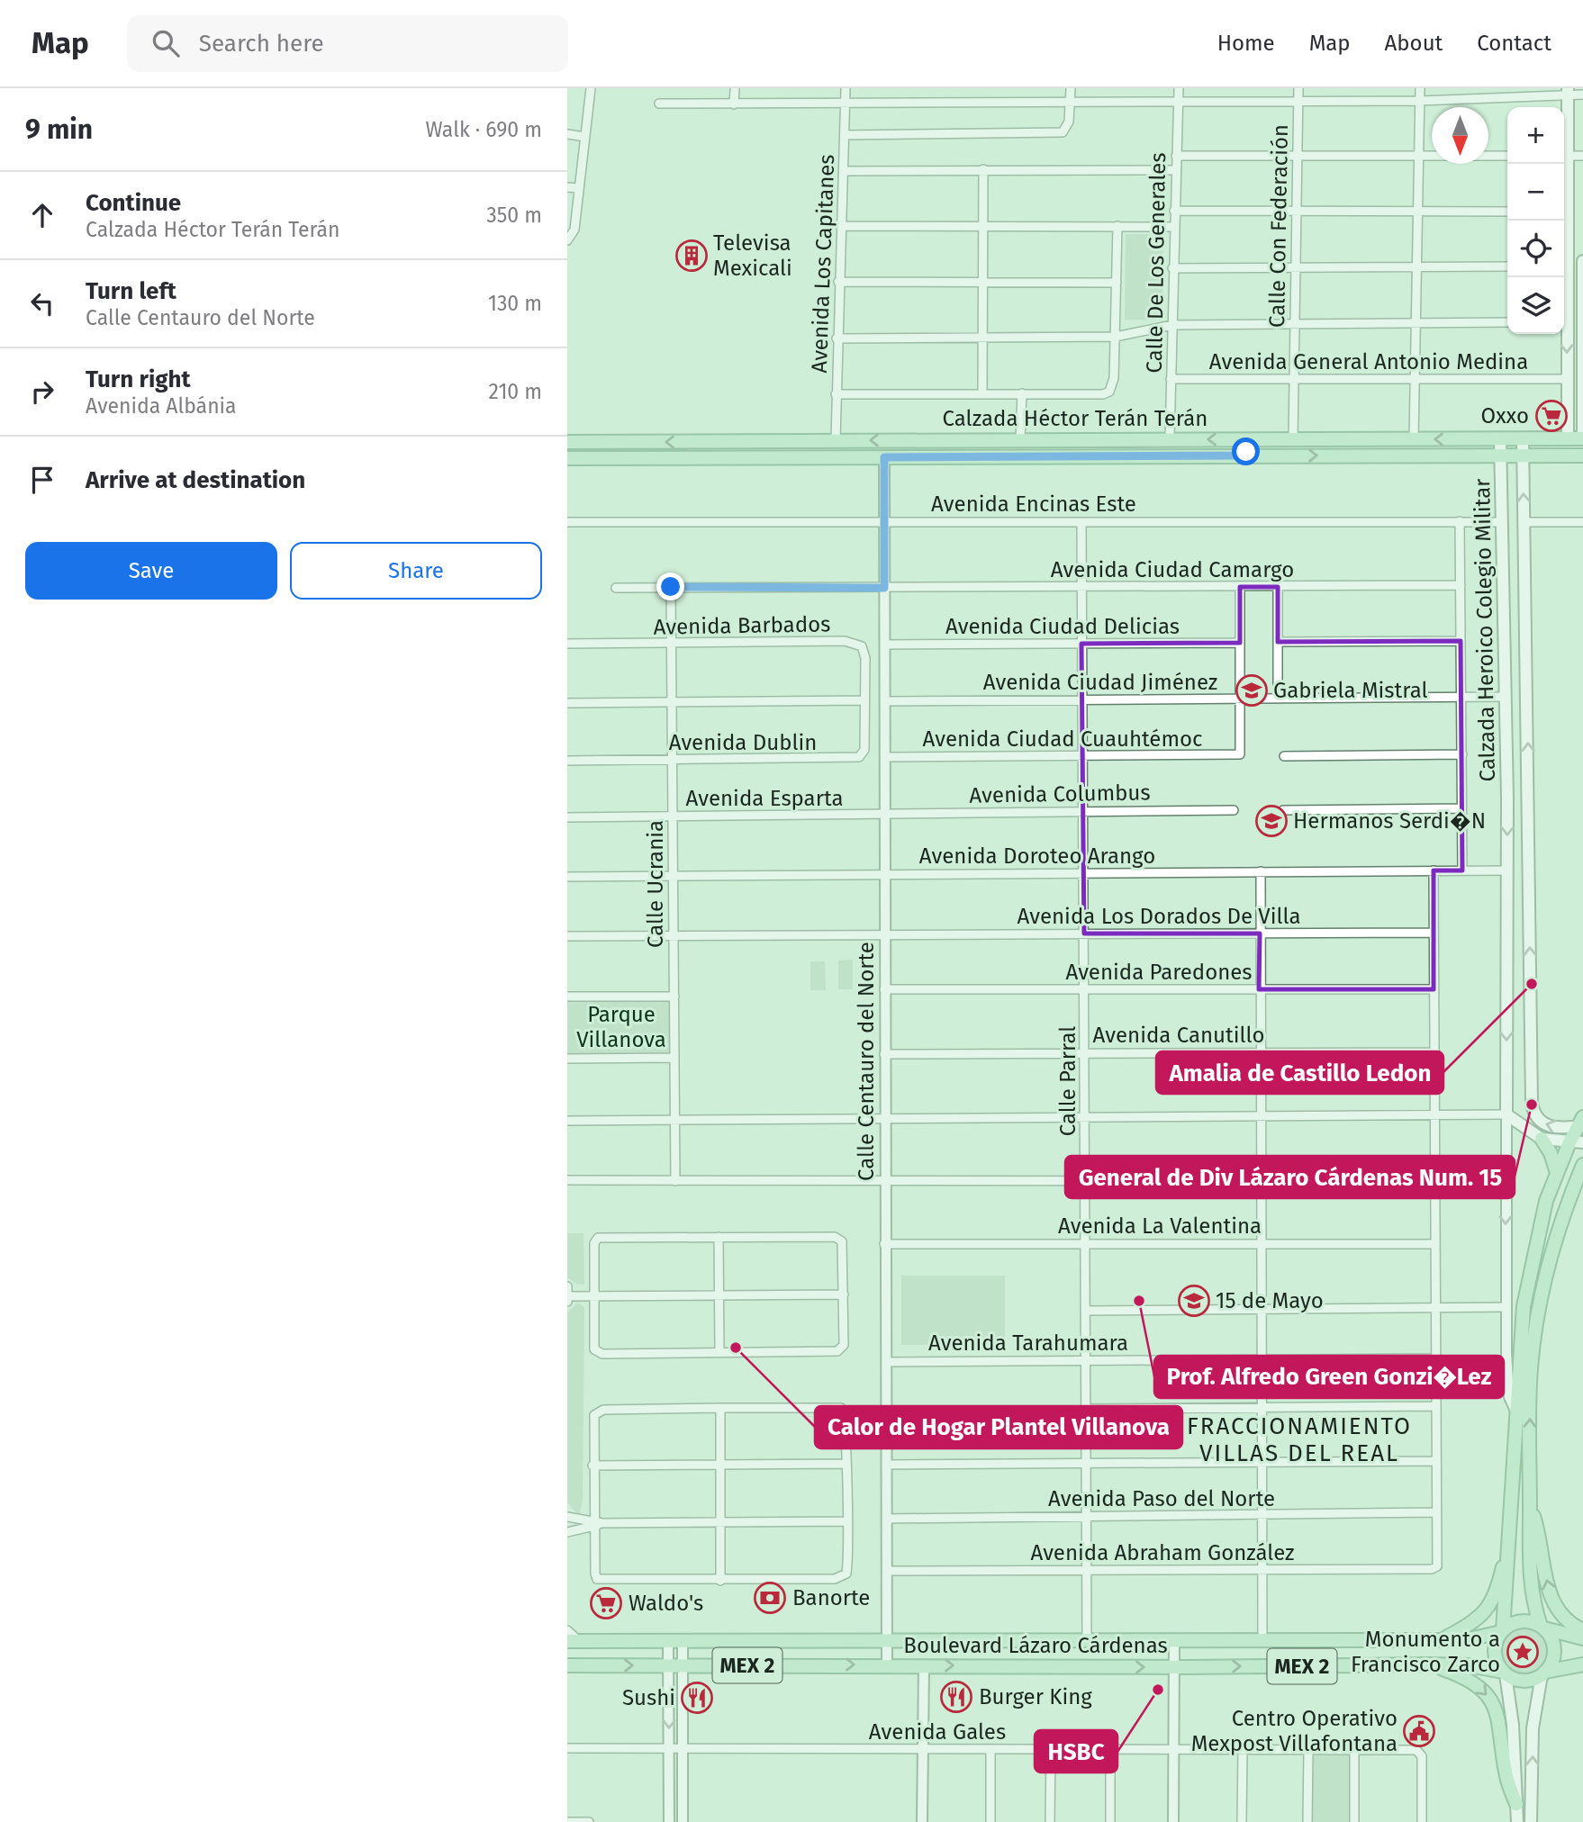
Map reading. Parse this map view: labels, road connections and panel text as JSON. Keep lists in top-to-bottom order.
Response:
{
  "streets": {
    "main road": [
      "Calzada Héctor Terán Terán",
      "Calzada Heroico Colegio Militar",
      "Boulevard Lázaro Cárdenas",
      "MEX 2"
    ],
    "street": [
      "Calle Con Federación",
      "Calle De Los Generales",
      "Avenida Los Capitanes",
      "Avenida General Antonio Medina",
      "Avenida Encinas Este",
      "Avenida Ciudad Camargo",
      "Avenida Barbados",
      "Avenida Ciudad Delicias",
      "Avenida Ciudad Jiménez",
      "Avenida Ciudad Cuauhtémoc",
      "Avenida Dublin",
      "Avenida Columbus",
      "Avenida Esparta",
      "Avenida Doroteo Arango",
      "Calle Ucrania",
      "Avenida Los Dorados De Villa",
      "Avenida Paredones",
      "Avenida Canutillo",
      "Calle Centauro del Norte",
      "Calle Parral",
      "Avenida La Valentina",
      "Avenida Tarahumara",
      "Avenida Paso del Norte",
      "Avenida Abraham González",
      "Avenida Gales"
    ]
  },
  "crossings": [
    ["Calle Con Federación", "Avenida General Antonio Medina"],
    ["Calle Con Federación", "Calzada Héctor Terán Terán"],
    ["Calle De Los Generales", "Avenida General Antonio Medina"],
    ["Calle De Los Generales", "Calzada Héctor Terán Terán"],
    ["Avenida Los Capitanes", "Calzada Héctor Terán Terán"],
    ["Calzada Héctor Terán Terán", "Calzada Heroico Colegio Militar"],
    ["Calzada Héctor Terán Terán", "Calle Centauro del Norte"],
    ["Avenida Encinas Este", "Calzada Heroico Colegio Militar"],
    ["Avenida Encinas Este", "Calle Centauro del Norte"],
    ["Avenida Encinas Este", "Calle Parral"],
    ["Avenida Ciudad Camargo", "Calle Ucrania"],
    ["Avenida Ciudad Camargo", "Calle Centauro del Norte"],
    ["Avenida Ciudad Camargo", "Calle Parral"],
    ["Avenida Barbados", "Avenida Dublin"],
    ["Avenida Barbados", "Calle Ucrania"],
    ["Avenida Ciudad Delicias", "Calle Centauro del Norte"],
    ["Avenida Ciudad Delicias", "Calle Parral"],
    ["Calzada Heroico Colegio Militar", "Avenida Ciudad Jiménez"],
    ["Calzada Heroico Colegio Militar", "Avenida Doroteo Arango"],
    ["Avenida Ciudad Jiménez", "Avenida Ciudad Cuauhtémoc"],
    ["Avenida Ciudad Jiménez", "Calle Centauro del Norte"],
    ["Avenida Ciudad Jiménez", "Calle Parral"],
    ["Avenida Ciudad Cuauhtémoc", "Calle Centauro del Norte"],
    ["Avenida Ciudad Cuauhtémoc", "Calle Parral"],
    ["Avenida Dublin", "Calle Ucrania"],
    ["Avenida Columbus", "Avenida Esparta"],
    ["Avenida Columbus", "Calle Centauro del Norte"],
    ["Avenida Columbus", "Calle Parral"],
    ["Avenida Esparta", "Calle Ucrania"],
    ["Avenida Esparta", "Calle Centauro del Norte"],
    ["Avenida Doroteo Arango", "Calle Ucrania"],
    ["Avenida Doroteo Arango", "Calle Centauro del Norte"],
    ["Avenida Doroteo Arango", "Calle Parral"],
    ["Calle Ucrania", "Avenida Los Dorados De Villa"],
    ["Avenida Los Dorados De Villa", "Calle Centauro del Norte"],
    ["Avenida Los Dorados De Villa", "Calle Parral"],
    ["Avenida Paredones", "Calle Centauro del Norte"],
    ["Avenida Paredones", "Calle Parral"],
    ["Avenida Canutillo", "Calle Centauro del Norte"],
    ["Avenida Canutillo", "Calle Parral"],
    ["Calle Centauro del Norte", "Avenida La Valentina"],
    ["Calle Centauro del Norte", "Avenida Tarahumara"],
    ["Calle Centauro del Norte", "Avenida Paso del Norte"],
    ["Calle Centauro del Norte", "Avenida Abraham González"],
    ["Calle Centauro del Norte", "Boulevard Lázaro Cárdenas"],
    ["Calle Parral", "Avenida La Valentina"],
    ["Calle Parral", "Avenida Tarahumara"],
    ["Calle Parral", "Avenida Paso del Norte"],
    ["Calle Parral", "Avenida Abraham González"],
    ["Calle Parral", "Boulevard Lázaro Cárdenas"],
    ["Avenida Paso del Norte", "Avenida Abraham González"],
    ["Boulevard Lázaro Cárdenas", "MEX 2"]
  ],
  "districts": ["FRACCIONAMIENTO VILLAS DEL REAL"],
  "parks": ["Parque Villanova"],
  "places": {
    "building": ["Televisa Mexicali"],
    "supermarket": ["Oxxo", "Waldo's"],
    "school or university": ["Gabriela Mistral", "Hermanos Serdi�N", "15 de Mayo"],
    "other": [
      "Amalia de Castillo Ledon",
      "General de Div Lázaro Cárdenas Num. 15",
      "Prof. Alfredo Green Gonzi�Lez",
      "Calor de Hogar Plantel Villanova",
      "HSBC"
    ],
    "bank": ["Banorte"],
    "place": ["Monumento a Francisco Zarco"],
    "restaurant": ["Burger King", "Sushi"],
    "public building": ["Centro Operativo Mexpost Villafontana"]
  },
  "north": "bottom",
  "page": {
    "header": "Map",
    "search": "Search here",
    "nav": [
      "Home",
      "Map",
      "About",
      "Contact"
    ],
    "heading": ["9 min", "Walk · 690 m"],
    "map_buttons": ["+", "−"],
    "list": [
      ["Continue", "Calzada Héctor Terán Terán", "350 m"],
      ["Turn left", "Calle Centauro del Norte", "130 m"],
      ["Turn right", "Avenida Albánia", "210 m"],
      "Arrive at destination"
    ],
    "buttons": ["Save", "Share"]
  }
}
